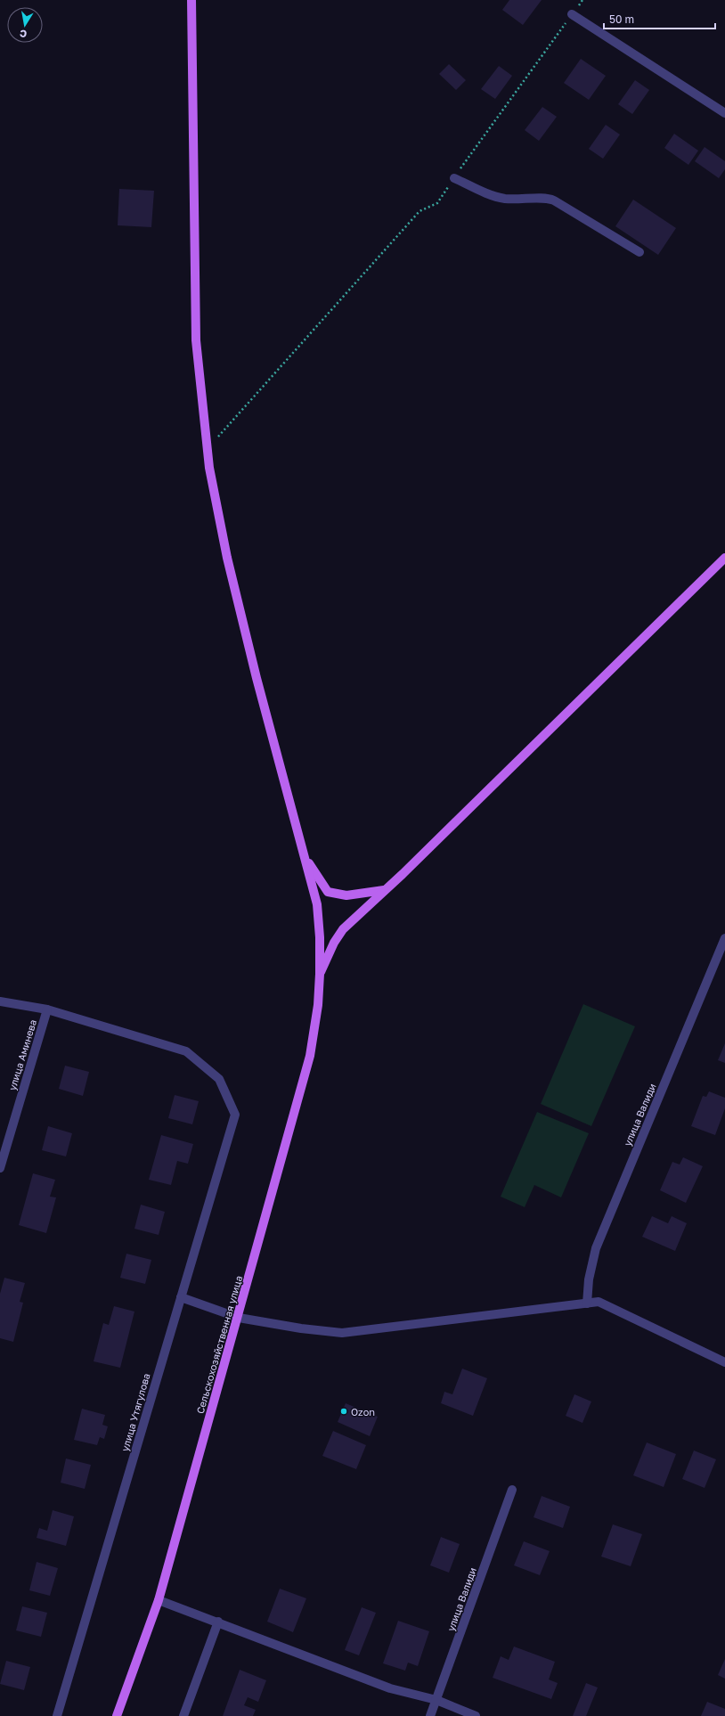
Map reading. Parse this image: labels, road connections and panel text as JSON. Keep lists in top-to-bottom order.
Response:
{
  "streets": {
    "main road": ["Сельскохозяйственная улица"],
    "street": ["улица Аминева", "улица Валиди", "улица Утягулова"]
  },
  "crossings": [
    ["улица Аминева", "улица Утягулова"]
  ],
  "places": ["Ozon"],
  "scale_bar": "50 m",
  "north": "bottom"
}
